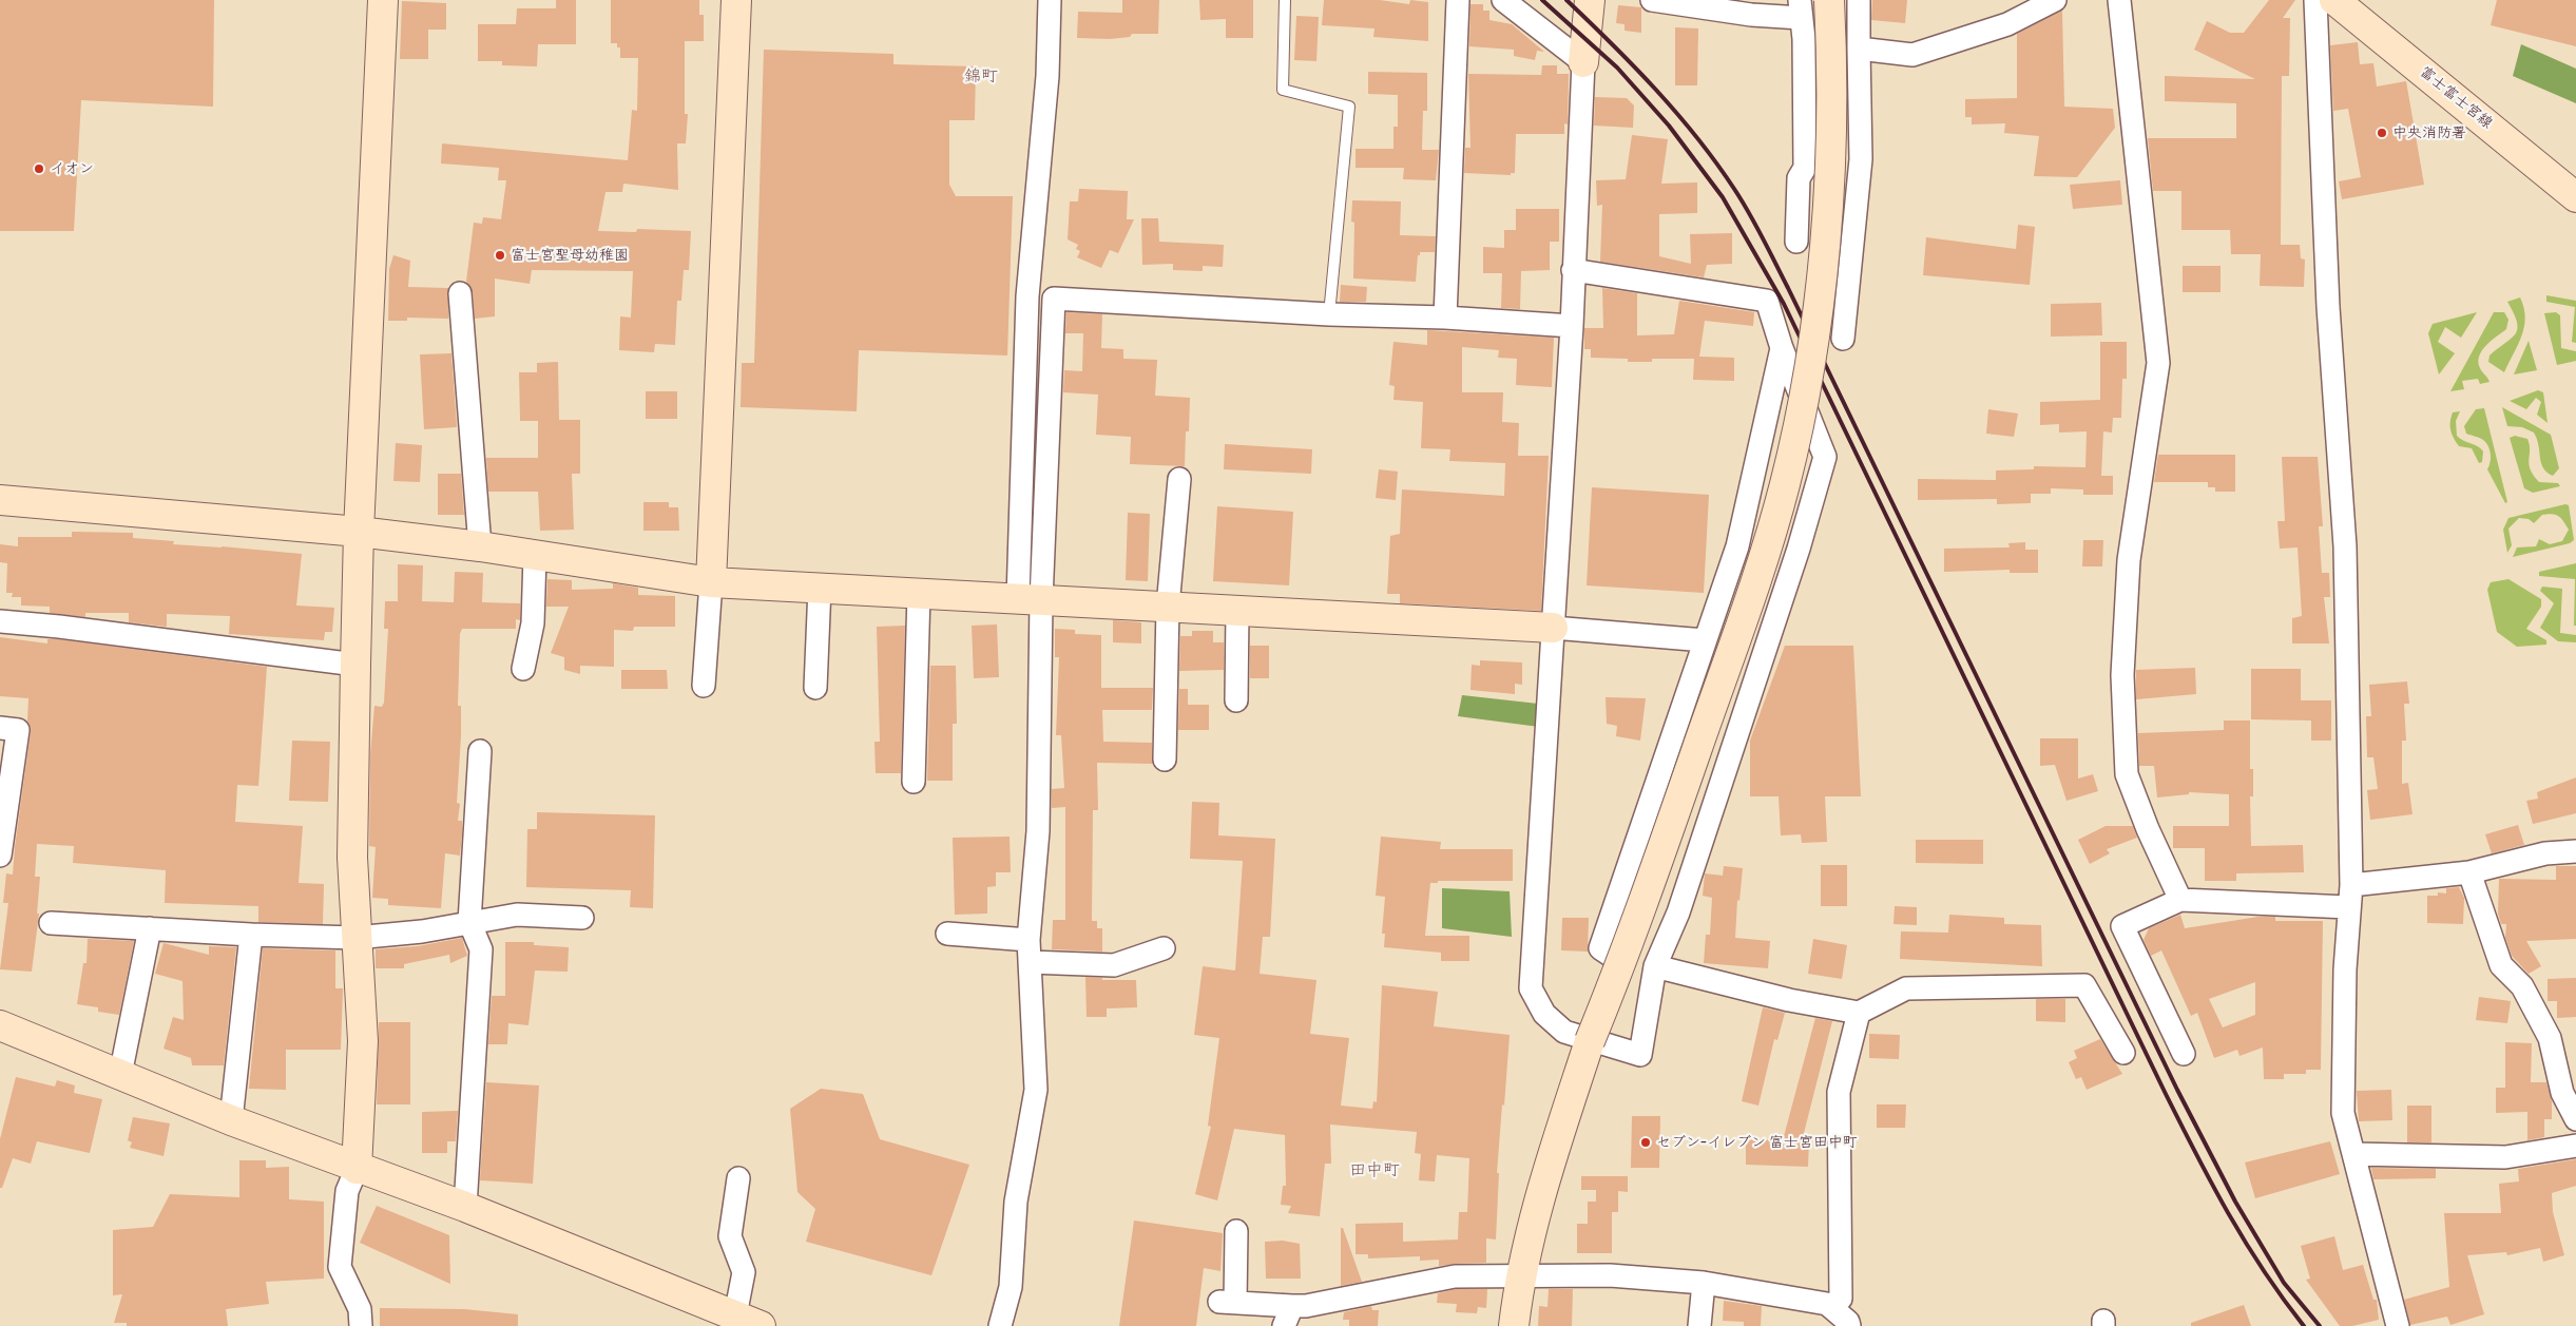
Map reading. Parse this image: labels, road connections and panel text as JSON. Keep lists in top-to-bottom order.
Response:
{
  "streets": {
    "street": ["富士富士宮線"]
  },
  "districts": ["錦町", "田中町"],
  "places": [
    "中央消防署",
    "イオン",
    "富士宮聖母幼稚園",
    "セブン-イレブン 富士宮田中町"
  ]
}
